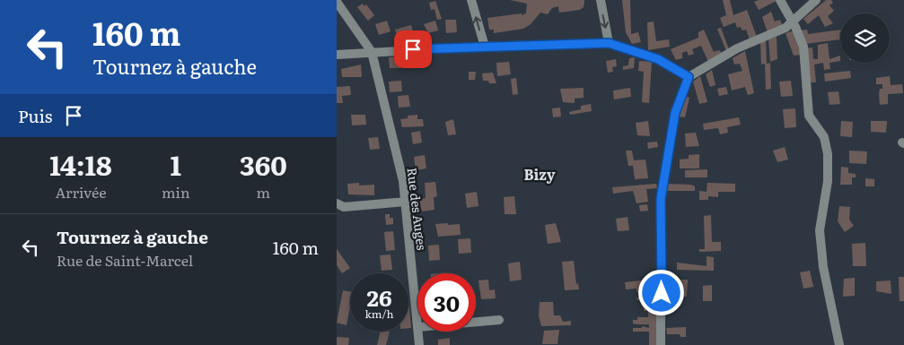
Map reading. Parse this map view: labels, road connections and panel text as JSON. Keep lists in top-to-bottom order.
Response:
{
  "streets": {
    "street": ["Rue des Auges"]
  },
  "districts": ["Bizy"],
  "page": {
    "turn": ["160 m", "Tournez à gauche"],
    "then": "Puis",
    "eta": [
      "14:18",
      "Arrivée",
      "1",
      "min",
      "360",
      "m"
    ],
    "list": [
      {
        "name": "Tournez à gauche",
        "note": "Rue de Saint-Marcel",
        "value": "160 m"
      }
    ],
    "speed": "26 km/h",
    "limit": "30"
  }
}
